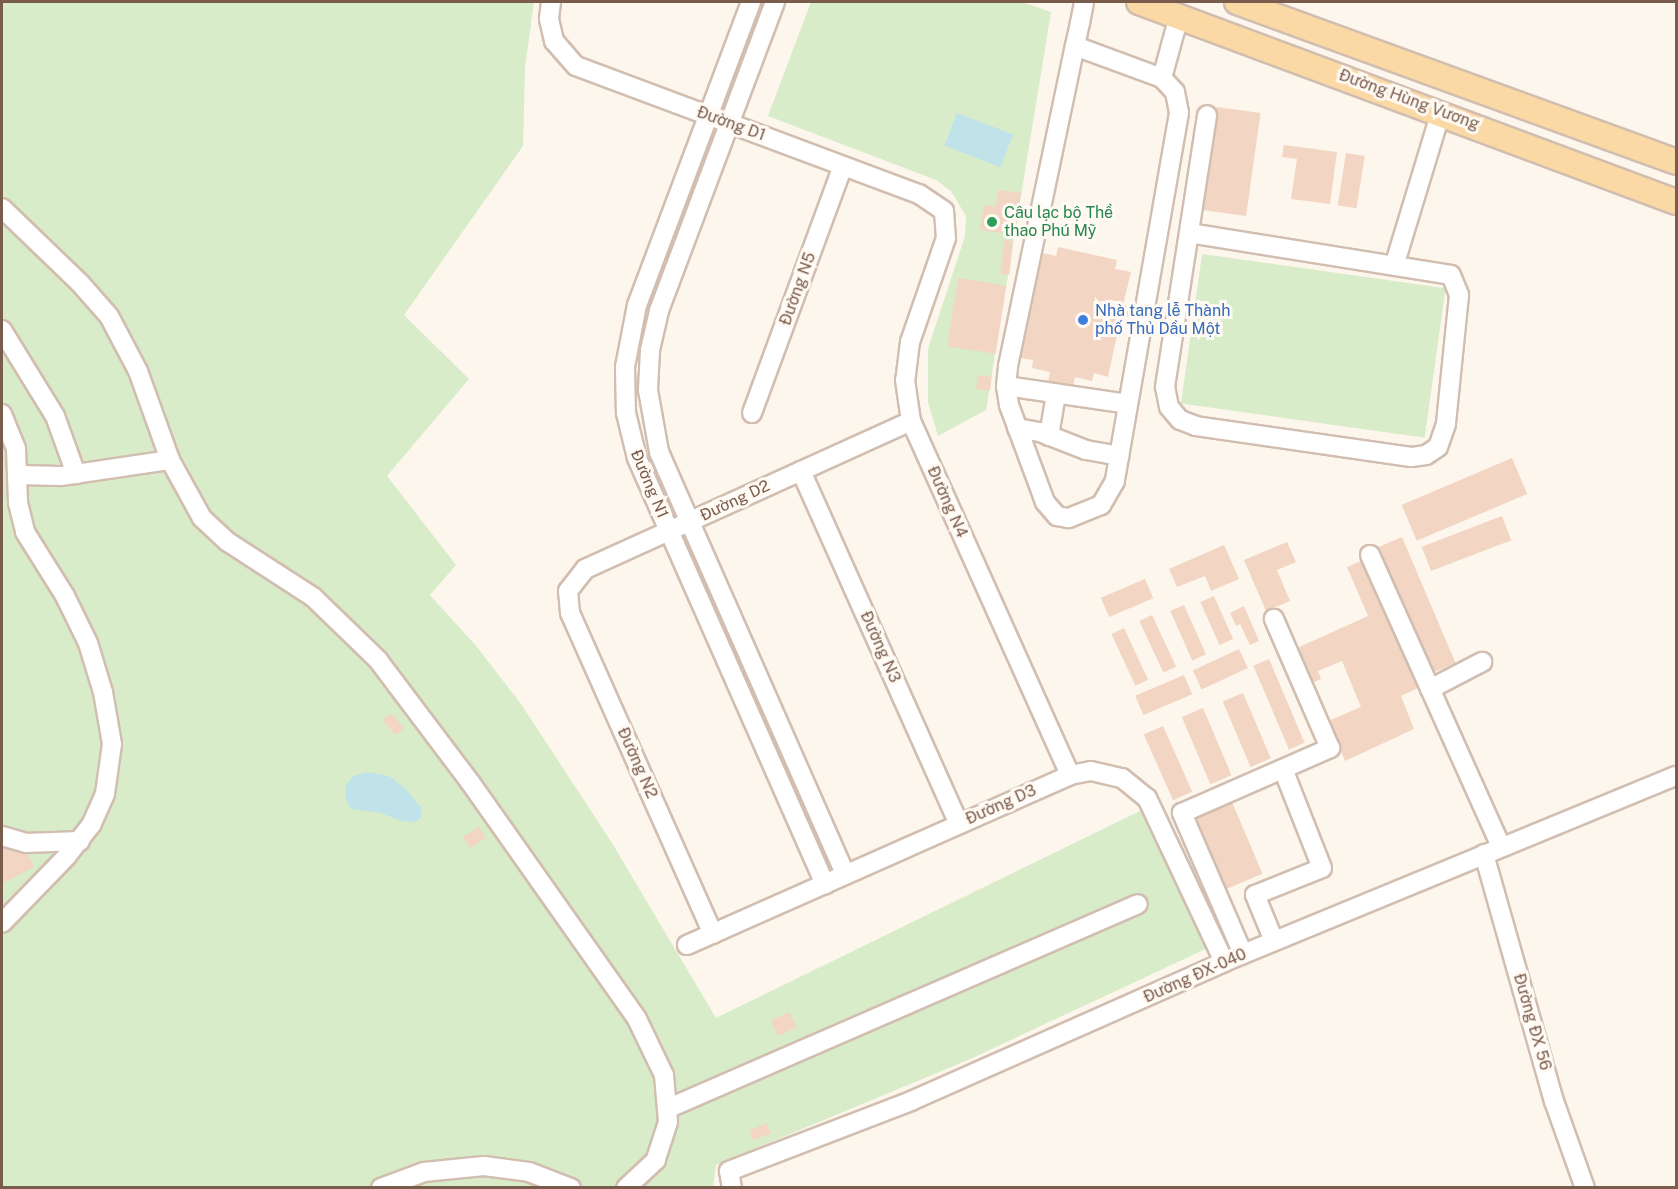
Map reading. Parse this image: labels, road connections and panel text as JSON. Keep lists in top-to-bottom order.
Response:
{
  "streets": {
    "main road": ["Đường Hùng Vương"],
    "street": [
      "Đường D1",
      "Đường N5",
      "Đường N1",
      "Đường D2",
      "Đường N4",
      "Đường N3",
      "Đường N2",
      "Đường D3",
      "Đường ĐX-040",
      "Đường ĐX 56"
    ]
  },
  "crossings": [
    ["Đường D1", "Đường N5"],
    ["Đường D1", "Đường N1"],
    ["Đường D1", "Đường N4"],
    ["Đường N1", "Đường D2"],
    ["Đường N1", "Đường D3"],
    ["Đường D2", "Đường N4"],
    ["Đường D2", "Đường N3"],
    ["Đường D2", "Đường N2"],
    ["Đường N4", "Đường D3"],
    ["Đường N3", "Đường D3"],
    ["Đường N2", "Đường D3"],
    ["Đường D3", "Đường ĐX-040"],
    ["Đường ĐX-040", "Đường ĐX 56"]
  ],
  "places": ["Câu lạc bộ Thể thao Phú Mỹ", "Nhà tang lễ Thành phố Thủ Dầu Một"]
}
